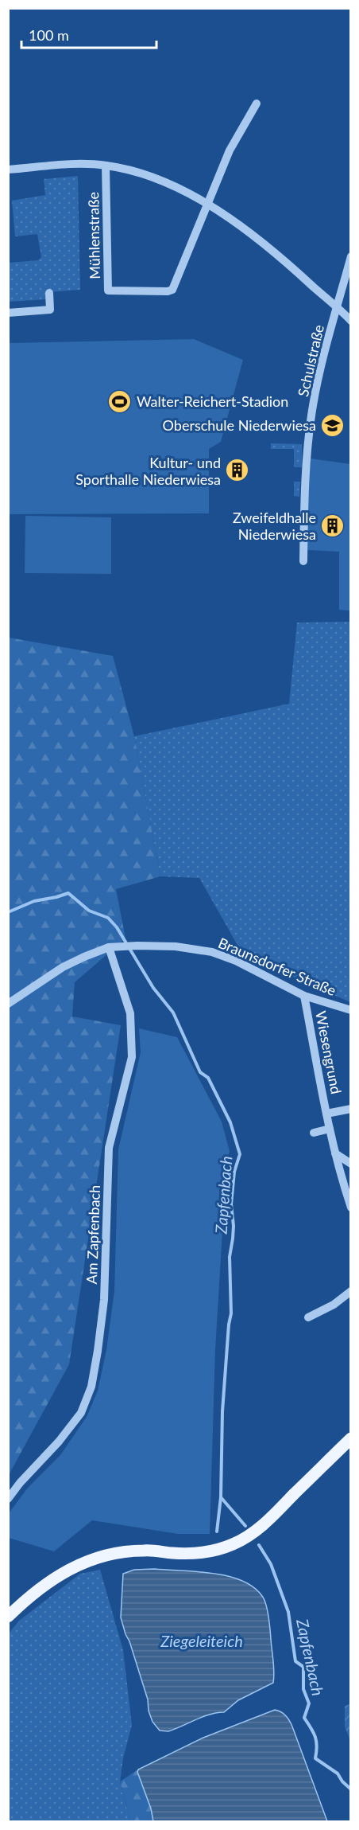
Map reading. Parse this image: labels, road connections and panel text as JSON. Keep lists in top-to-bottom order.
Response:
{
  "streets": {
    "street": [
      "Mühlenstraße",
      "Schulstraße",
      "Braunsdorfer Straße",
      "Wiesengrund",
      "Am Zapfenbach"
    ]
  },
  "crossings": [
    ["Braunsdorfer Straße", "Wiesengrund"],
    ["Braunsdorfer Straße", "Am Zapfenbach"]
  ],
  "water": ["Zapfenbach", "Ziegeleiteich"],
  "places": {
    "sports": ["Walter-Reichert-Stadion"],
    "school or university": ["Oberschule Niederwiesa"],
    "building": ["Kultur- und Sporthalle Niederwiesa", "Zweifeldhalle Niederwiesa"]
  },
  "scale_bar": "100 m"
}
